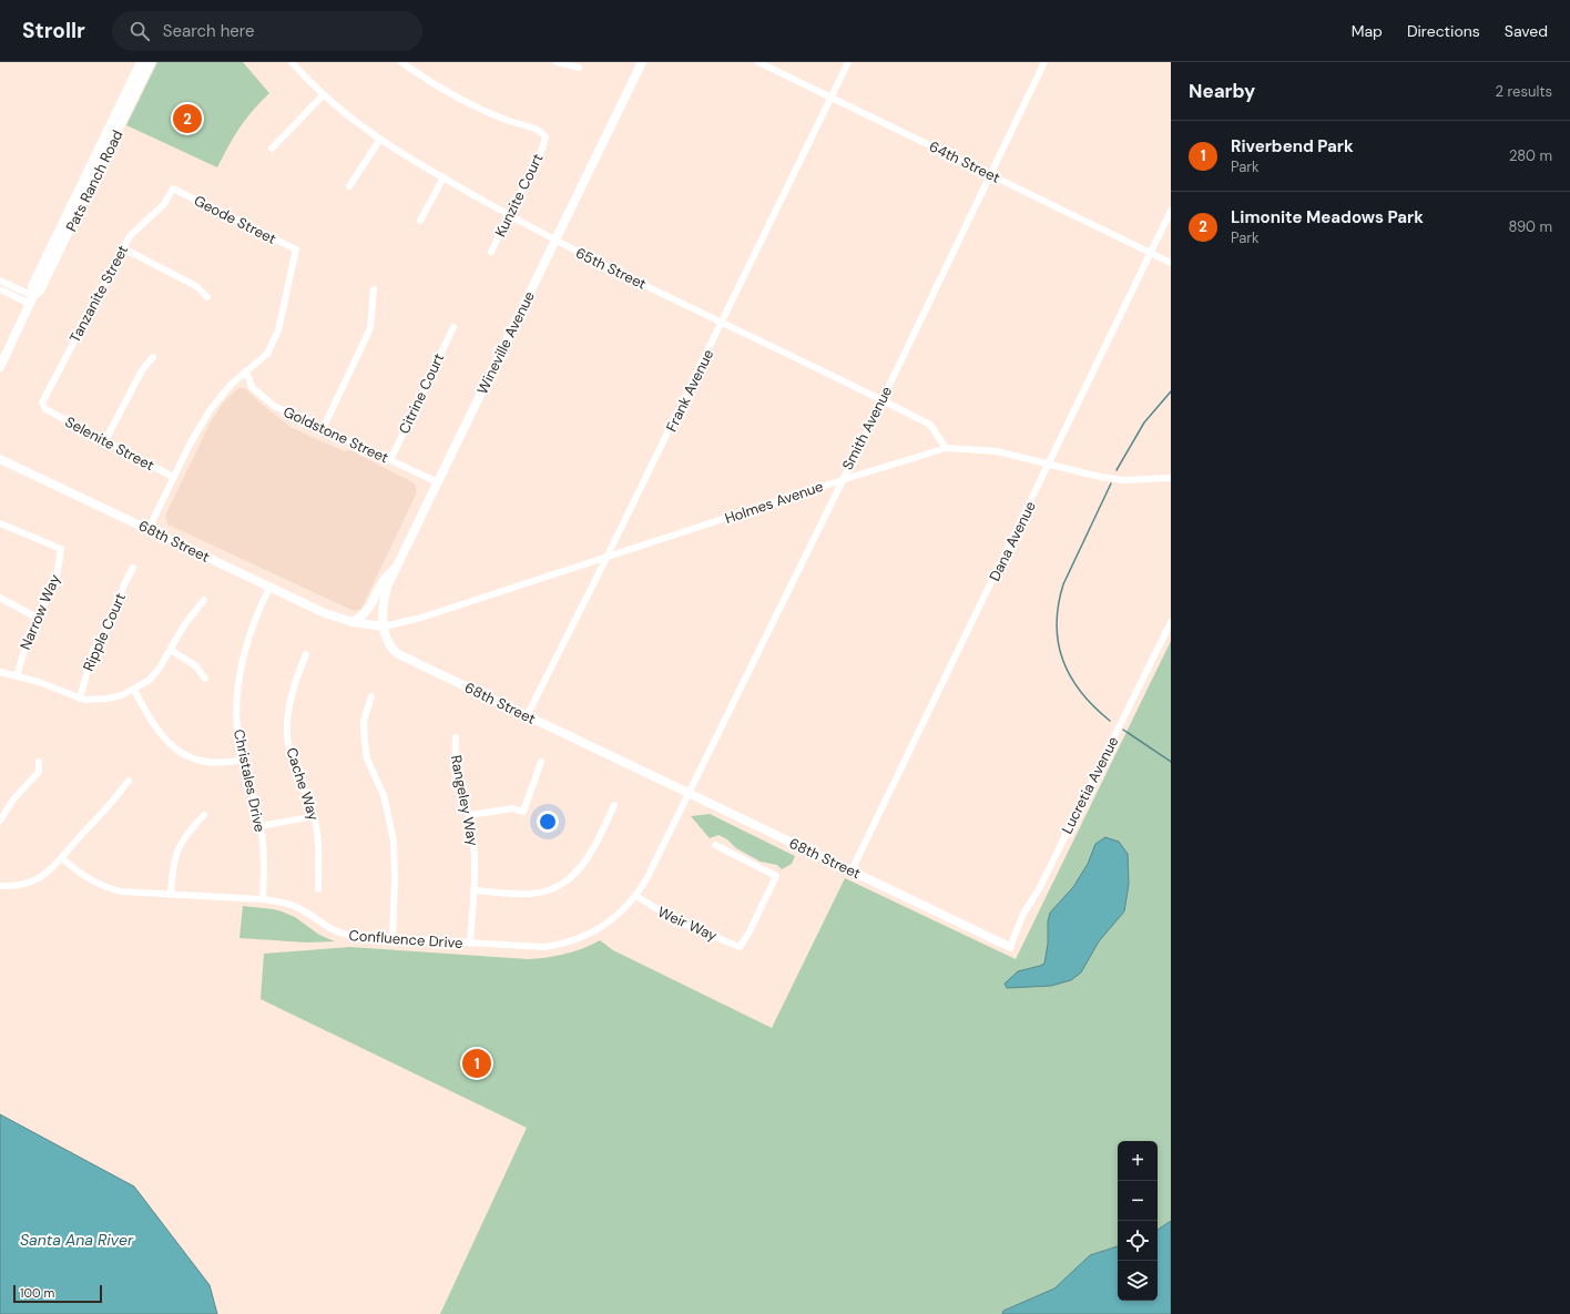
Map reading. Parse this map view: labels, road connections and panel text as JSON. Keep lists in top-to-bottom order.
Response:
{
  "streets": {
    "street": [
      "64th Street",
      "Pats Ranch Road",
      "Kunzite Court",
      "Geode Street",
      "65th Street",
      "Tanzanite Street",
      "Wineville Avenue",
      "Frank Avenue",
      "Citrine Court",
      "Smith Avenue",
      "Goldstone Street",
      "Selenite Street",
      "Holmes Avenue",
      "68th Street",
      "Dana Avenue",
      "Narrow Way",
      "Ripple Court",
      "Christales Drive",
      "Cache Way",
      "Lucretia Avenue",
      "Rangeley Way",
      "Weir Way",
      "Confluence Drive"
    ]
  },
  "crossings": [
    ["64th Street", "Frank Avenue"],
    ["64th Street", "Smith Avenue"],
    ["64th Street", "Dana Avenue"],
    ["Kunzite Court", "65th Street"],
    ["Geode Street", "Tanzanite Street"],
    ["Geode Street", "Goldstone Street"],
    ["65th Street", "Wineville Avenue"],
    ["65th Street", "Frank Avenue"],
    ["65th Street", "Smith Avenue"],
    ["65th Street", "Holmes Avenue"],
    ["Tanzanite Street", "Selenite Street"],
    ["Wineville Avenue", "Goldstone Street"],
    ["Wineville Avenue", "Holmes Avenue"],
    ["Wineville Avenue", "68th Street"],
    ["Frank Avenue", "Holmes Avenue"],
    ["Frank Avenue", "68th Street"],
    ["Citrine Court", "Goldstone Street"],
    ["Smith Avenue", "Holmes Avenue"],
    ["Smith Avenue", "68th Street"],
    ["Smith Avenue", "Confluence Drive"],
    ["Holmes Avenue", "68th Street"],
    ["Holmes Avenue", "Dana Avenue"],
    ["68th Street", "Dana Avenue"],
    ["68th Street", "Christales Drive"],
    ["68th Street", "Lucretia Avenue"],
    ["68th Street", "Confluence Drive"],
    ["Christales Drive", "Confluence Drive"],
    ["Rangeley Way", "Confluence Drive"],
    ["Weir Way", "Confluence Drive"]
  ],
  "water": ["Santa Ana River"],
  "scale_bar": "100 m",
  "page": {
    "header": "Strollr",
    "search": "Search here",
    "nav": ["Map", "Directions", "Saved"],
    "heading": ["Nearby", "2 results"],
    "pins": ["2", "1"],
    "list": [
      {
        "mark": "1",
        "name": "Riverbend Park",
        "note": "Park",
        "value": "280 m"
      },
      {
        "mark": "2",
        "name": "Limonite Meadows Park",
        "note": "Park",
        "value": "890 m"
      }
    ],
    "map_buttons": ["+", "−"],
    "scale": "100 m"
  }
}
